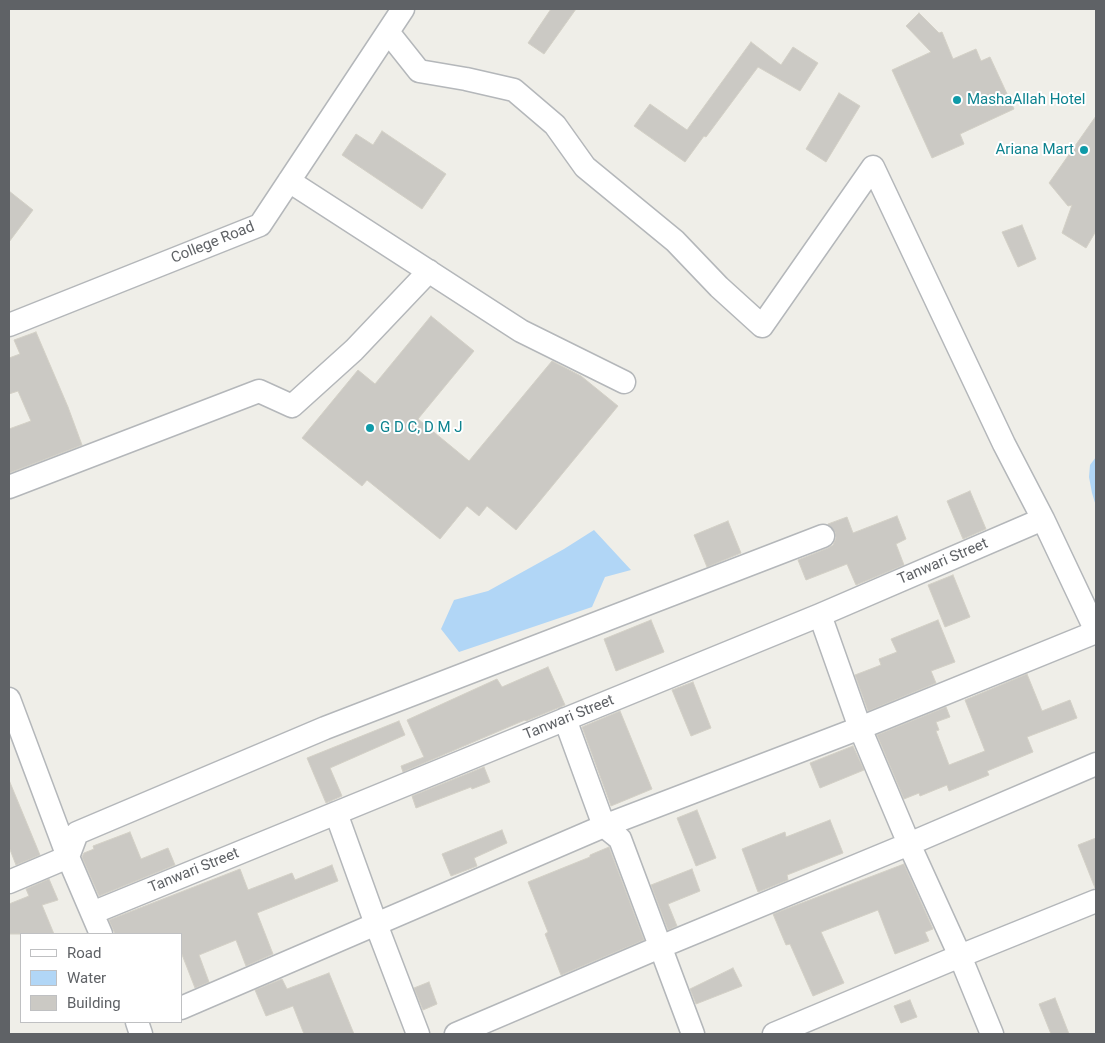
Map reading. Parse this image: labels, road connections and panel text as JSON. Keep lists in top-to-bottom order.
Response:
{
  "streets": {
    "street": ["College Road", "Tanwari Street"]
  },
  "places": ["MashaAllah Hotel", "Ariana Mart", "G D C, D M J"],
  "legend": ["Road", "Water", "Building"]
}
